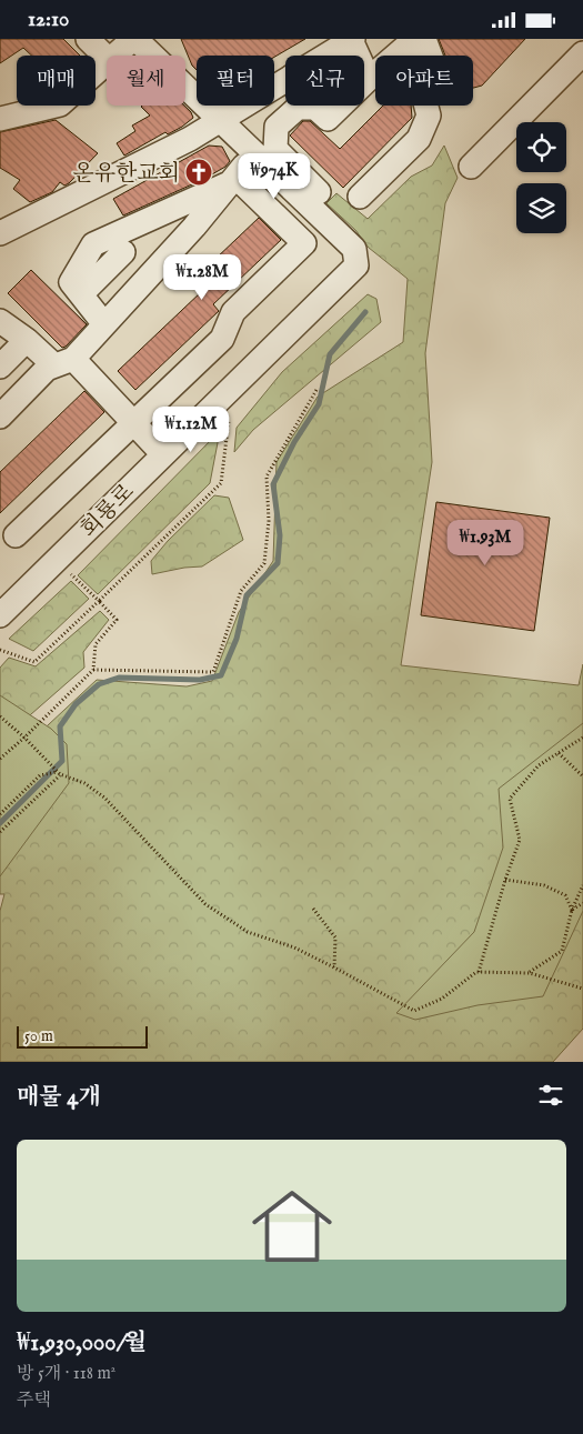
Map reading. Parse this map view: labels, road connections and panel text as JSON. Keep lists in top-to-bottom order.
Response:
{
  "streets": {
    "street": ["회룡로"]
  },
  "places": {
    "church": ["온유한교회"]
  },
  "scale_bar": "50 m",
  "page": {
    "status": "12:10",
    "chip": [
      "매매",
      "월세",
      "필터",
      "신규",
      "아파트"
    ],
    "price": [
      "₩974K",
      "₩1.28M",
      "₩1.12M",
      "₩1.93M"
    ],
    "scale": "50 m",
    "heading": "매물 4개",
    "list": [
      {
        "name": "₩1,930,000/월",
        "note": "방 5개 · 118 m² · 주택"
      }
    ]
  }
}
